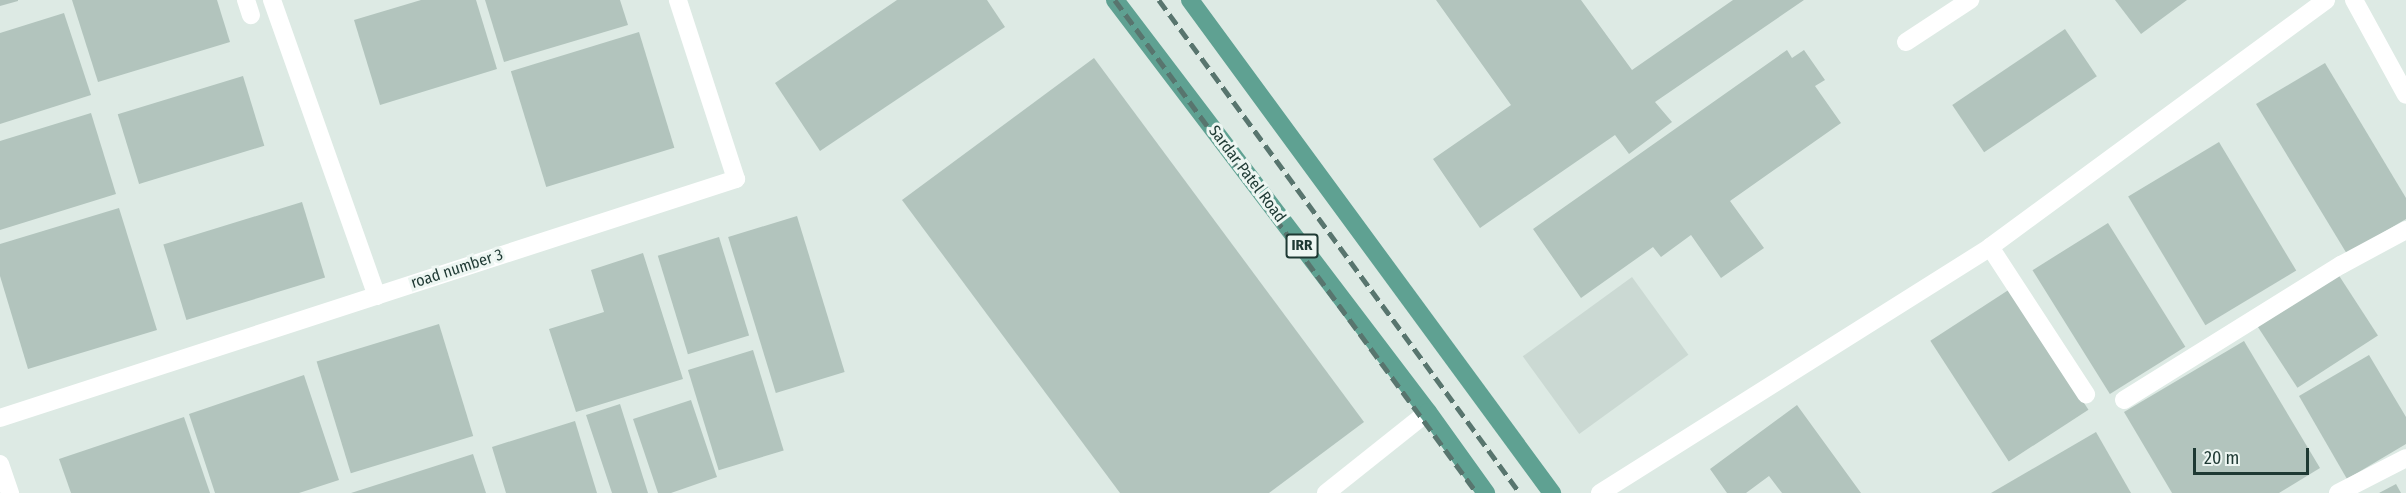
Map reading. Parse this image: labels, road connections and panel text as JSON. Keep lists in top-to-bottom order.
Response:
{
  "streets": {
    "main road": ["Sardar Patel Road", "IRR"],
    "street": ["road number 3"]
  },
  "scale_bar": "20 m"
}
